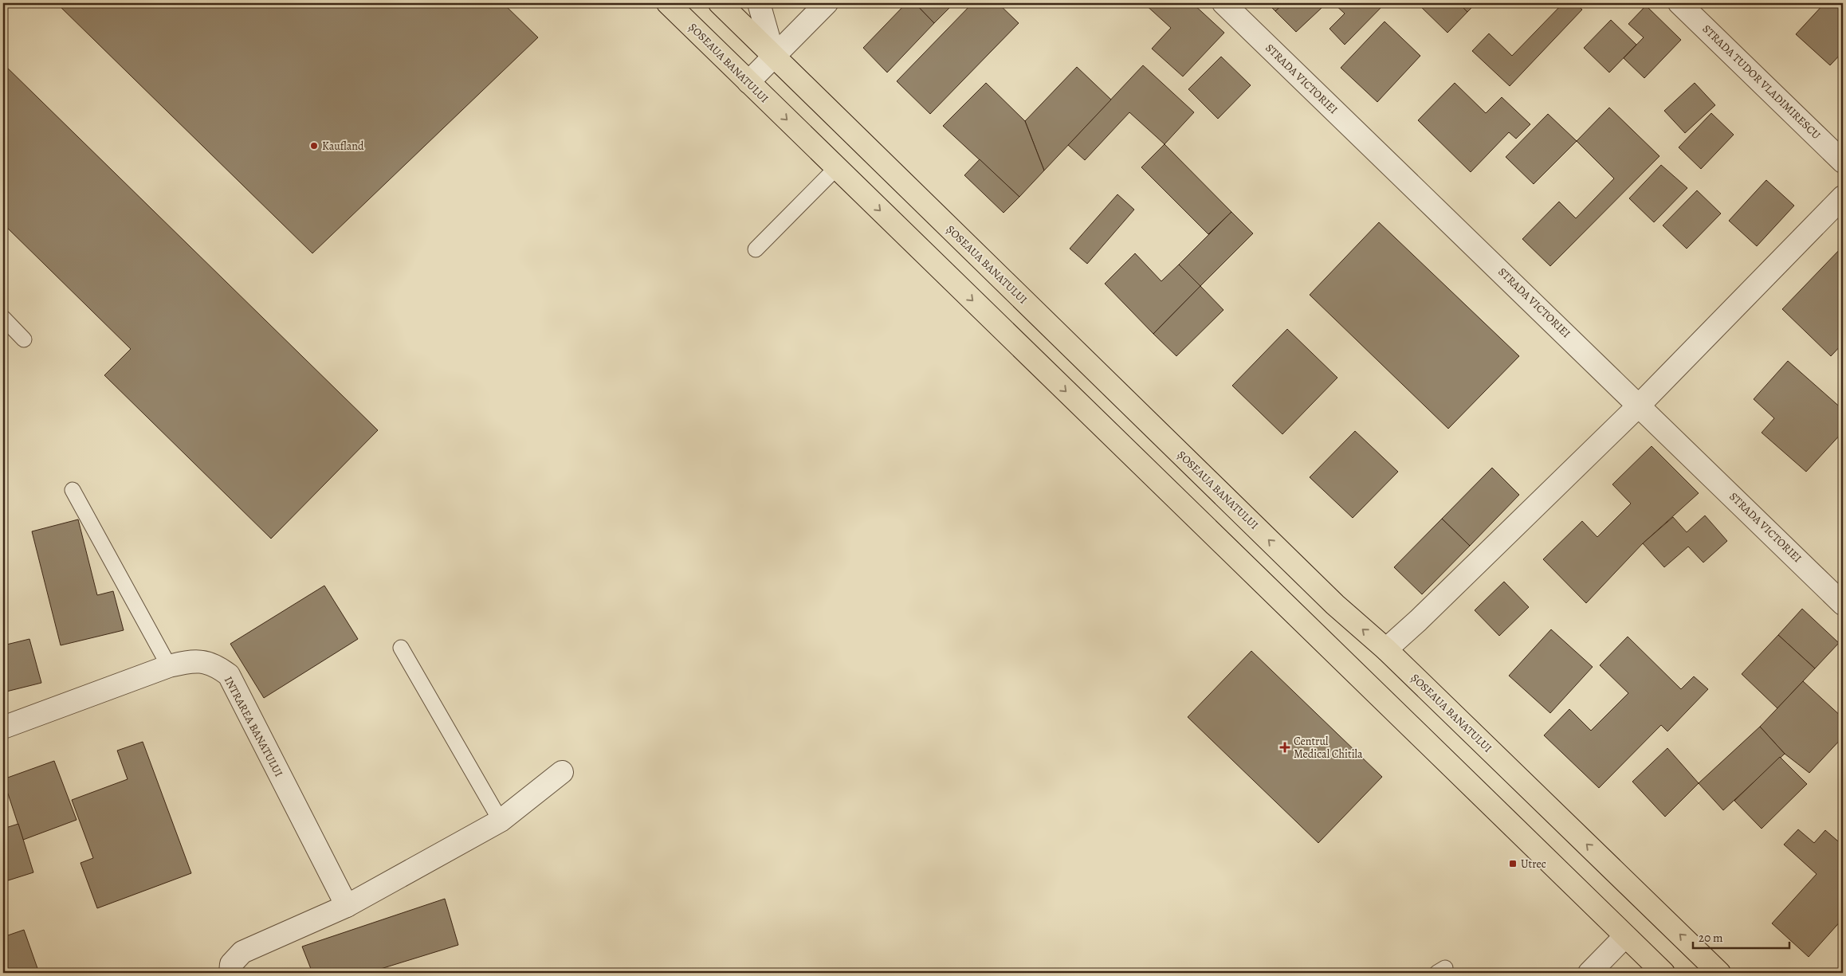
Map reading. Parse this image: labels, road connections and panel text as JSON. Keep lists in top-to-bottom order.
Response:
{
  "streets": {
    "main road": ["ȘOSEAUA BANATULUI"],
    "street": ["STRADA VICTORIEI", "STRADA TUDOR VLADIMIRESCU", "INTRAREA BANATULUI"]
  },
  "places": {
    "other": ["Kaufland"],
    "health": ["Centrul Medical Chitila"],
    "transit": ["Utrec"]
  },
  "scale_bar": "20 m"
}
